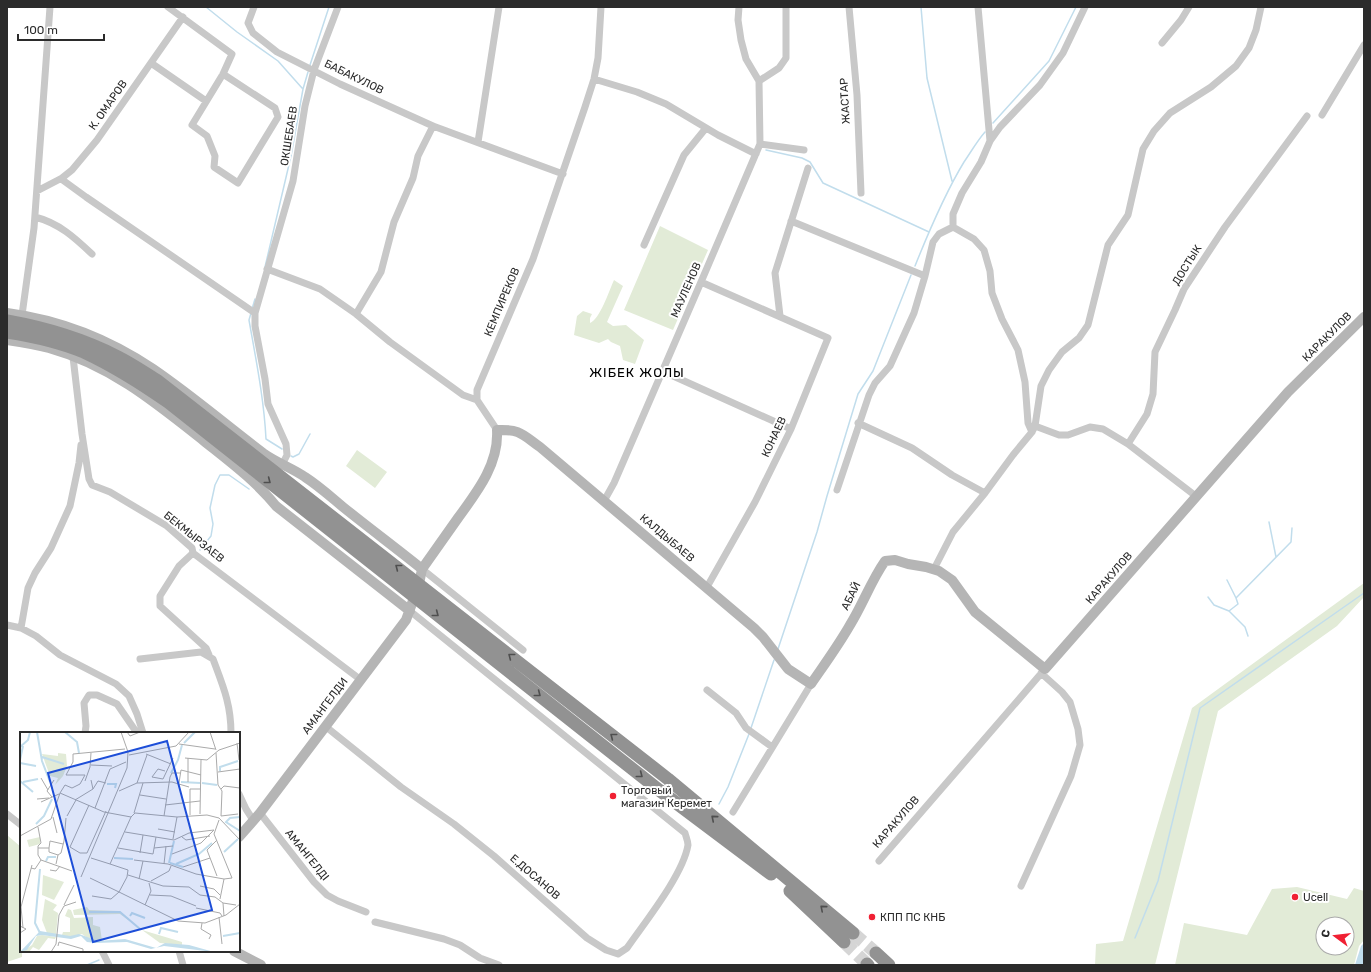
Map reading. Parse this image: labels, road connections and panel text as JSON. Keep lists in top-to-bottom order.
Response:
{
  "streets": {
    "main road": [
      "КАРАКУЛОВ",
      "КАЛДЫБАЕВ",
      "АБАЙ",
      "АМАНГЕЛДИ"
    ],
    "street": [
      "БАБАКУЛОВ",
      "ЖАСТАР",
      "К. ОМАРОВ",
      "ОКШЕБАЕВ",
      "ДОСТЫК",
      "МАУЛЕНОВ",
      "КЕМПИРЕКОВ",
      "КОНАЕВ",
      "БЕКМЫРЗАЕВ",
      "АМАНГЕЛДІ",
      "Е.ДОСАНОВ"
    ]
  },
  "crossings": [
    ["БАБАКУЛОВ", "ОКШЕБАЕВ"],
    ["БАБАКУЛОВ", "КЕМПИРЕКОВ"],
    ["МАУЛЕНОВ", "КОНАЕВ"],
    ["МАУЛЕНОВ", "КАЛДЫБАЕВ"],
    ["КАРАКУЛОВ", "АБАЙ"],
    ["КОНАЕВ", "КАЛДЫБАЕВ"],
    ["БЕКМЫРЗАЕВ", "АМАНГЕЛДИ"],
    ["КАЛДЫБАЕВ", "АБАЙ"],
    ["АМАНГЕЛДИ", "АМАНГЕЛДІ"],
    ["АМАНГЕЛДИ", "Е.ДОСАНОВ"]
  ],
  "districts": ["ЖІБЕК ЖОЛЫ"],
  "places": ["Торговый магазин Керемет", "Ucell", "КПП ПС КНБ"],
  "scale_bar": "100 m",
  "north": "left"
}
